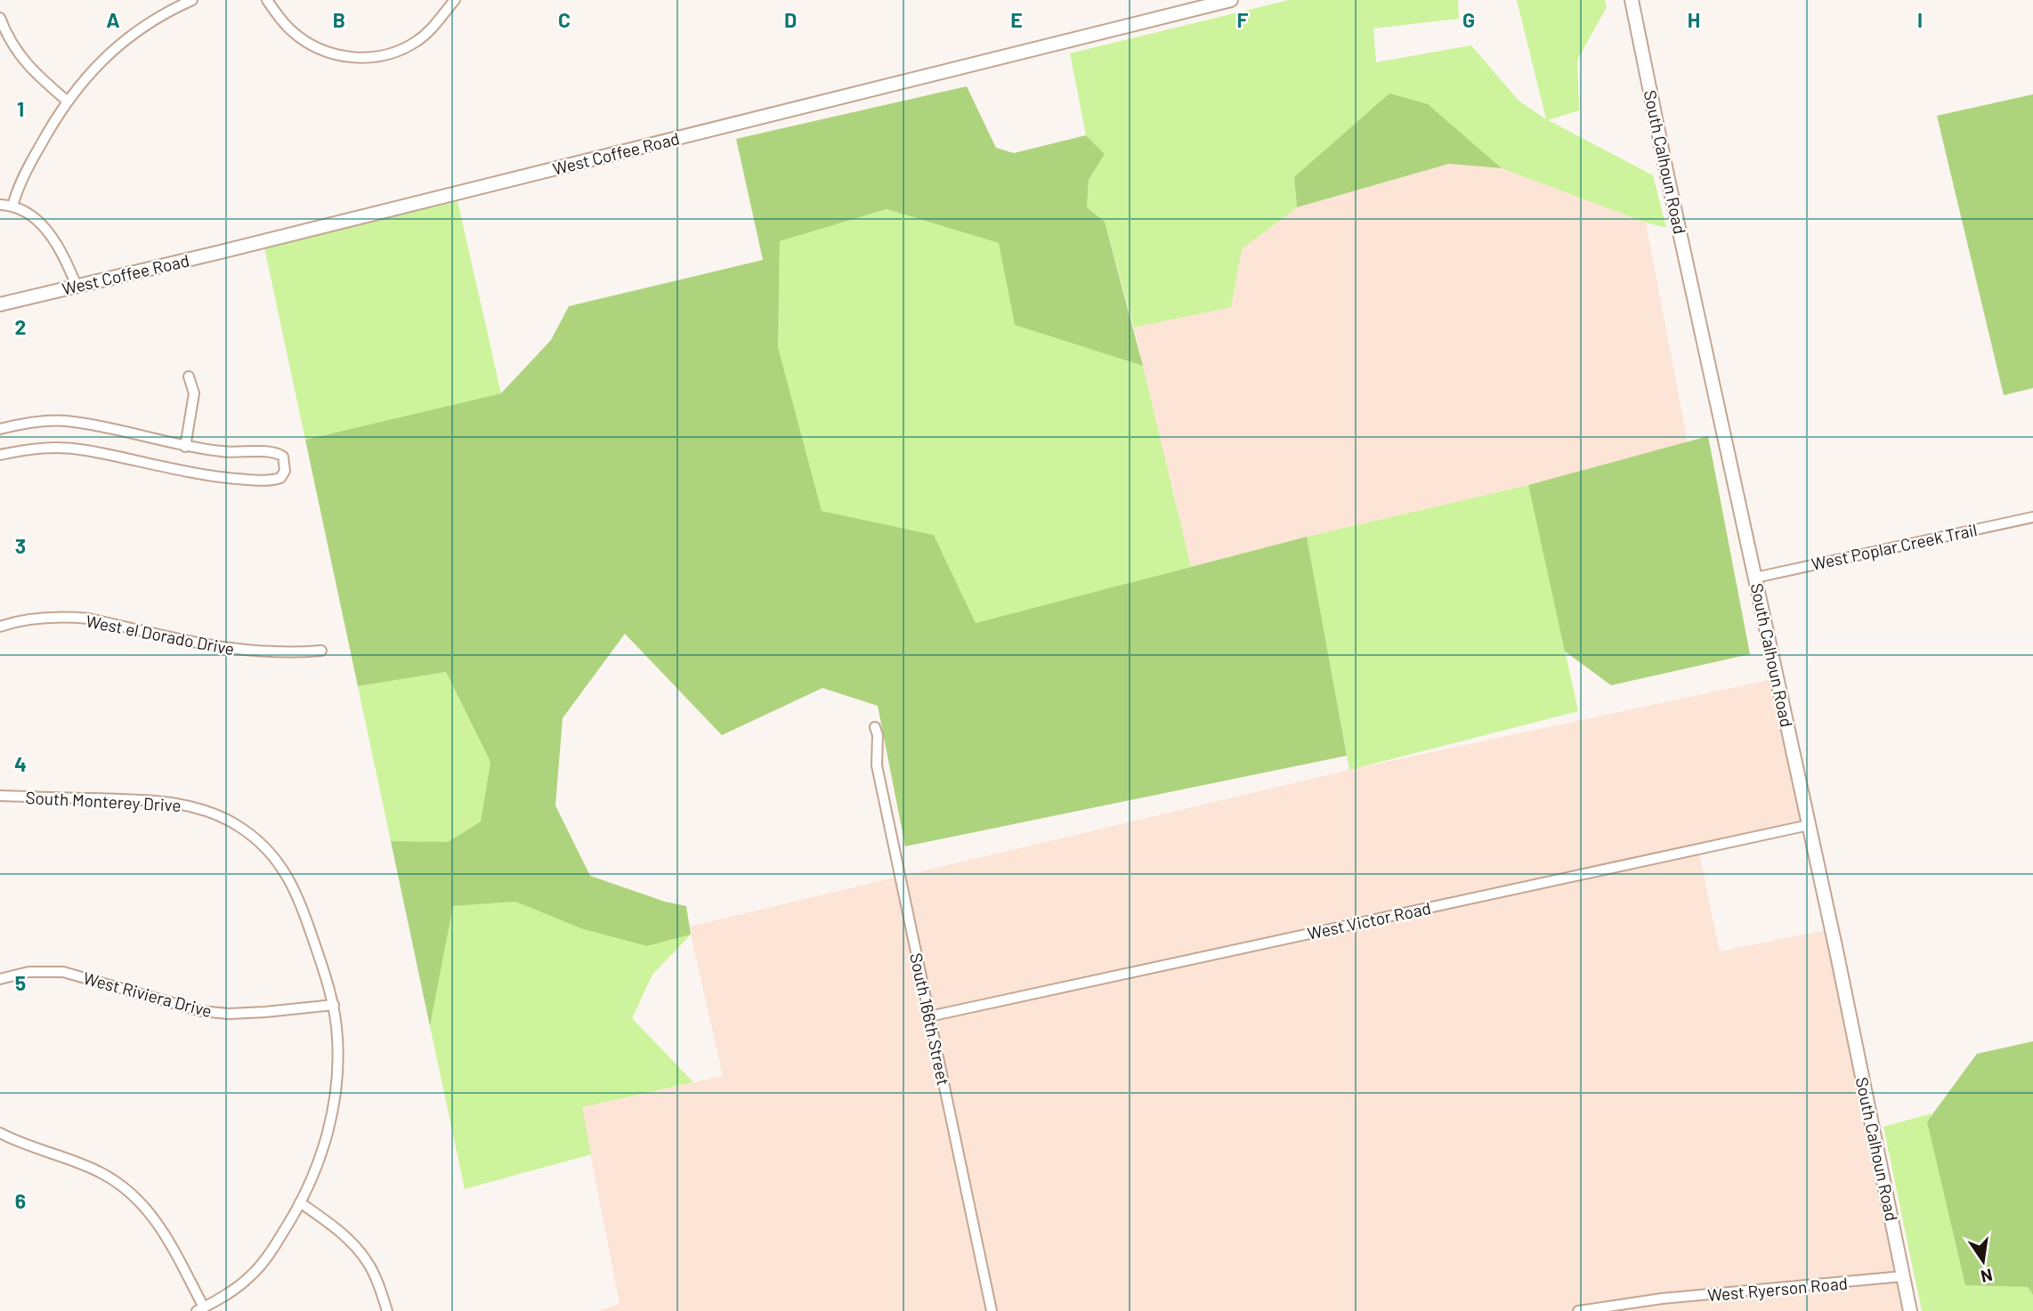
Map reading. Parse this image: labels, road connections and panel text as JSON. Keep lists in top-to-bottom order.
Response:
{
  "streets": {
    "street": [
      "West Coffee Road",
      "South Calhoun Road",
      "West Poplar Creek Trail",
      "West el Dorado Drive",
      "South Monterey Drive",
      "West Victor Road",
      "West Riviera Drive",
      "South 166th Street",
      "West Ryerson Road"
    ]
  },
  "crossings": [
    ["South Calhoun Road", "West Poplar Creek Trail"],
    ["South Calhoun Road", "West Victor Road"],
    ["South Calhoun Road", "West Ryerson Road"],
    ["South Monterey Drive", "West Riviera Drive"],
    ["West Victor Road", "South 166th Street"]
  ],
  "north": "bottom",
  "grid": {
    "columns": [
      "A",
      "B",
      "C",
      "D",
      "E",
      "F",
      "G",
      "H",
      "I"
    ],
    "rows": [
      "1",
      "2",
      "3",
      "4",
      "5",
      "6"
    ]
  }
}
